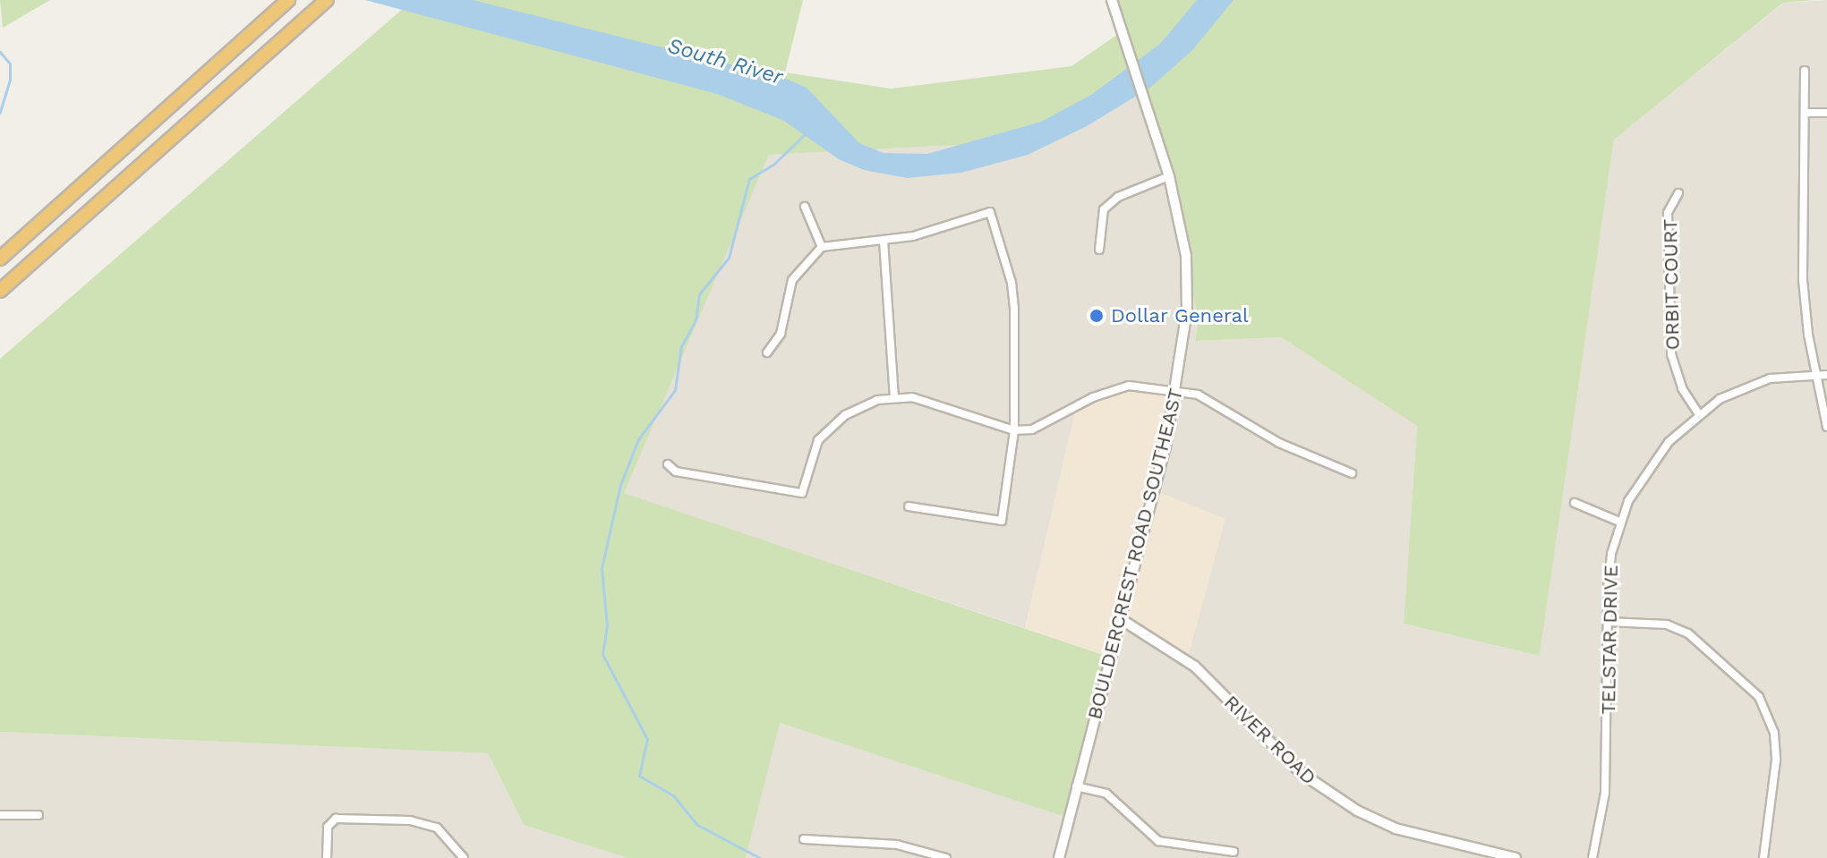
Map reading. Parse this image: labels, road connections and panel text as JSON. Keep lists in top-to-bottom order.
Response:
{
  "streets": {
    "street": [
      "ORBIT COURT",
      "BOULDERCREST ROAD SOUTHEAST",
      "TELSTAR DRIVE",
      "RIVER ROAD"
    ]
  },
  "crossings": [
    ["ORBIT COURT", "TELSTAR DRIVE"],
    ["BOULDERCREST ROAD SOUTHEAST", "RIVER ROAD"]
  ],
  "water": ["South River"],
  "places": ["Dollar General"]
}
